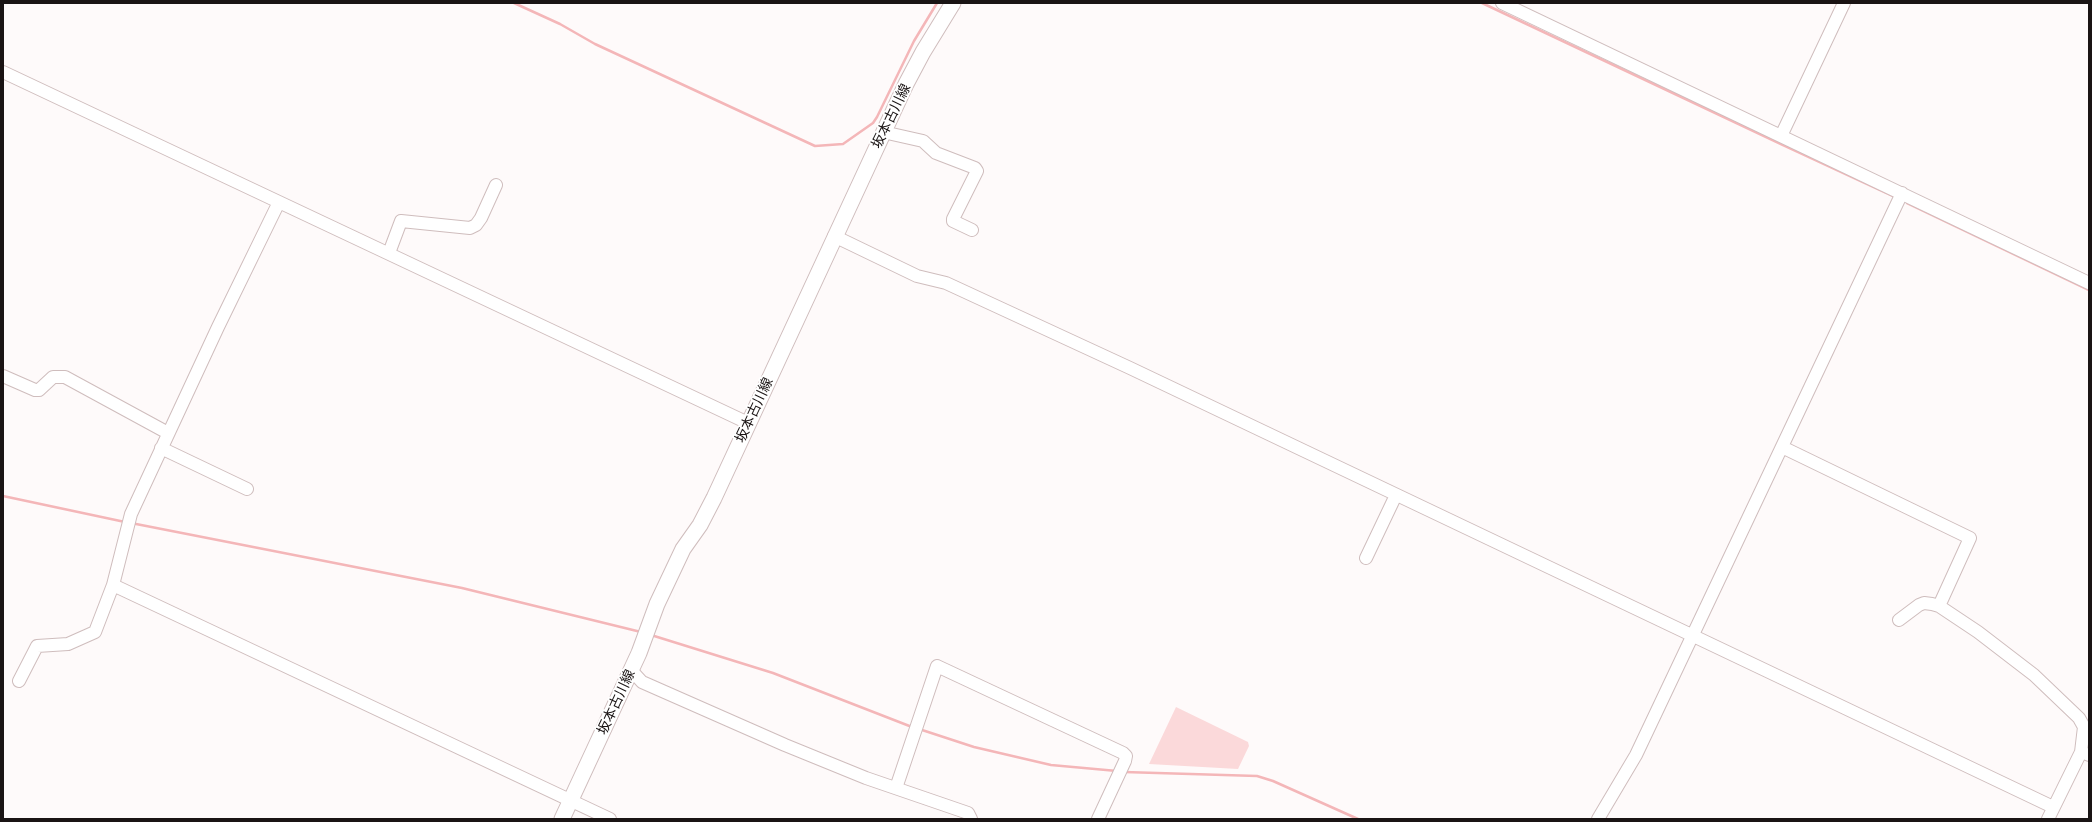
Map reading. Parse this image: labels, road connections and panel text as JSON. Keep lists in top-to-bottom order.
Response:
{
  "streets": {
    "main road": ["坂本古川線"]
  }
}
